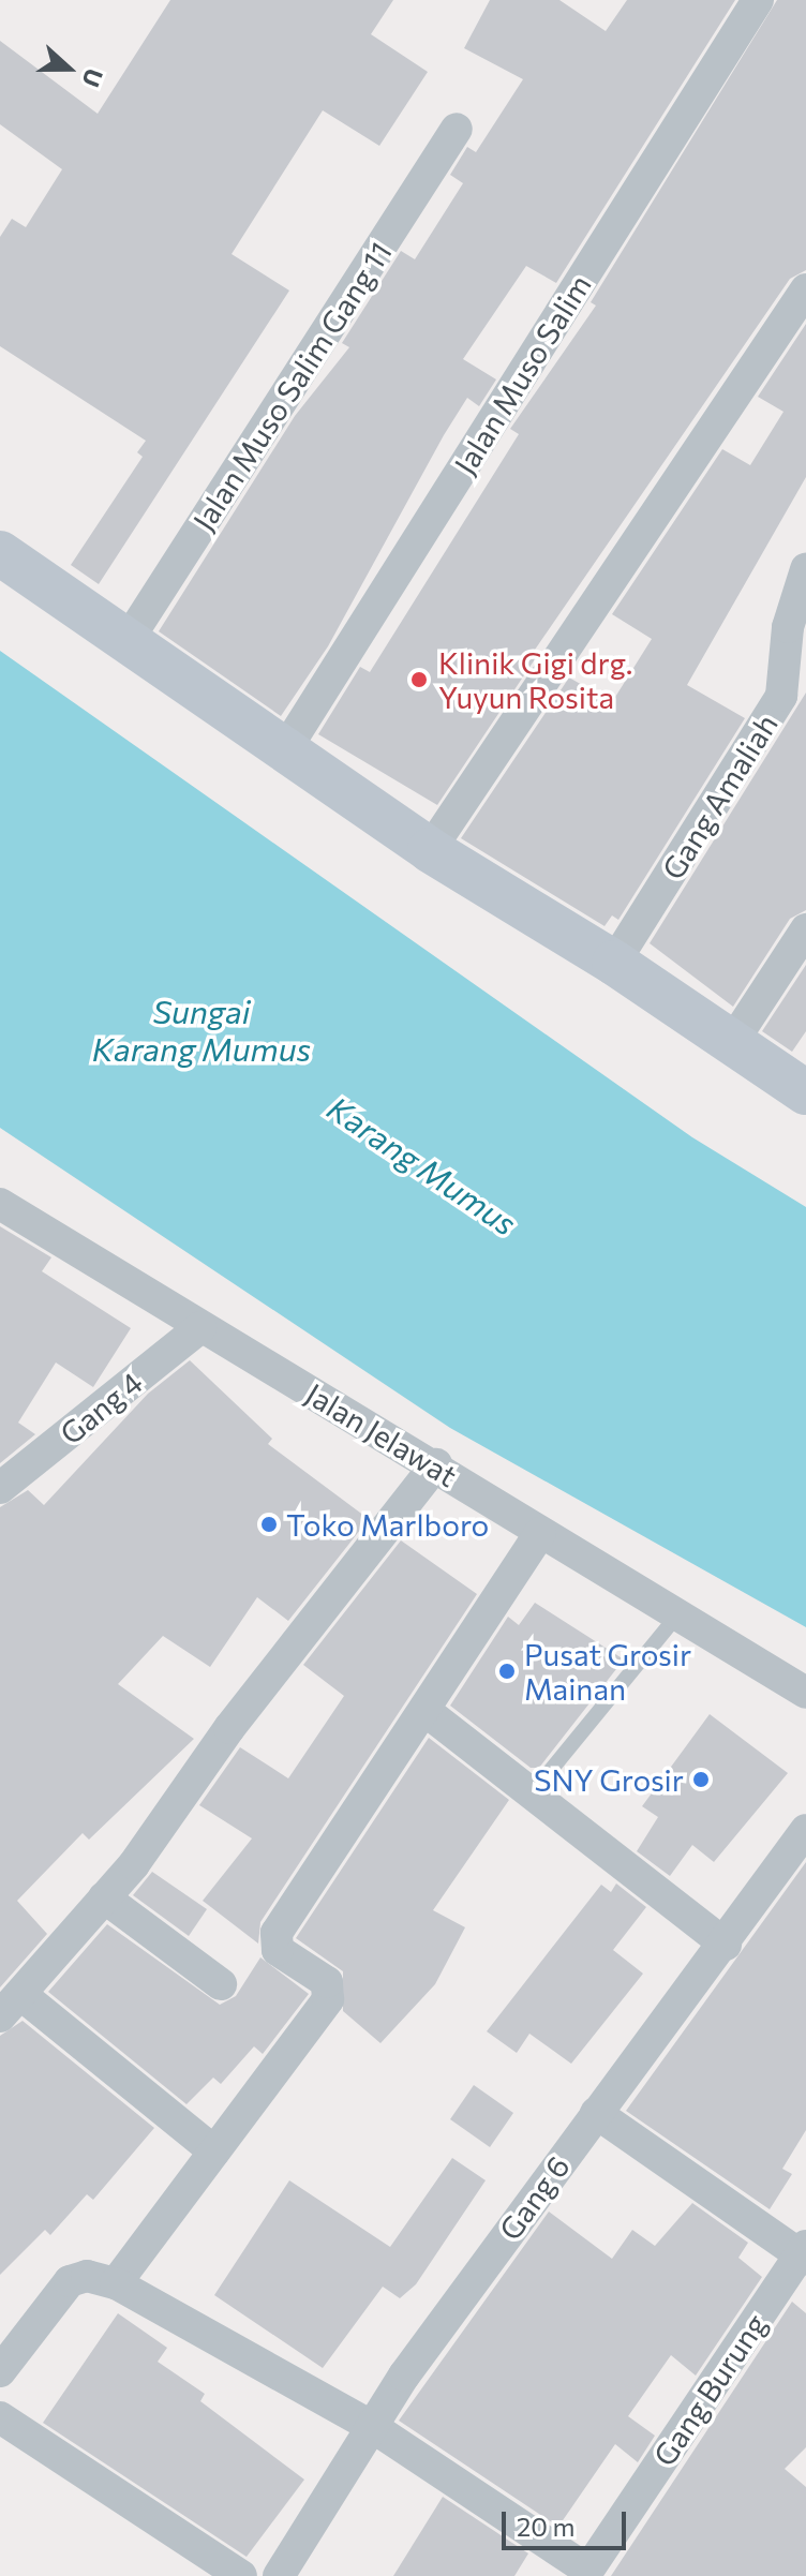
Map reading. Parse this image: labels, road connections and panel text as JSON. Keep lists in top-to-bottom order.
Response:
{
  "streets": {
    "street": [
      "Jalan Muso Salim",
      "Jalan Muso Salim Gang 11",
      "Gang Amaliah",
      "Gang 4",
      "Jalan Jelawat",
      "Gang 6",
      "Gang Burung"
    ]
  },
  "crossings": [
    ["Gang 4", "Jalan Jelawat"]
  ],
  "water": ["Sungai Karang Mumus", "Karang Mumus"],
  "places": [
    "Klinik Gigi drg. Yuyun Rosita",
    "Toko Marlboro",
    "Pusat Grosir Mainan",
    "SNY Grosir"
  ],
  "scale_bar": "20 m",
  "north": "right"
}
